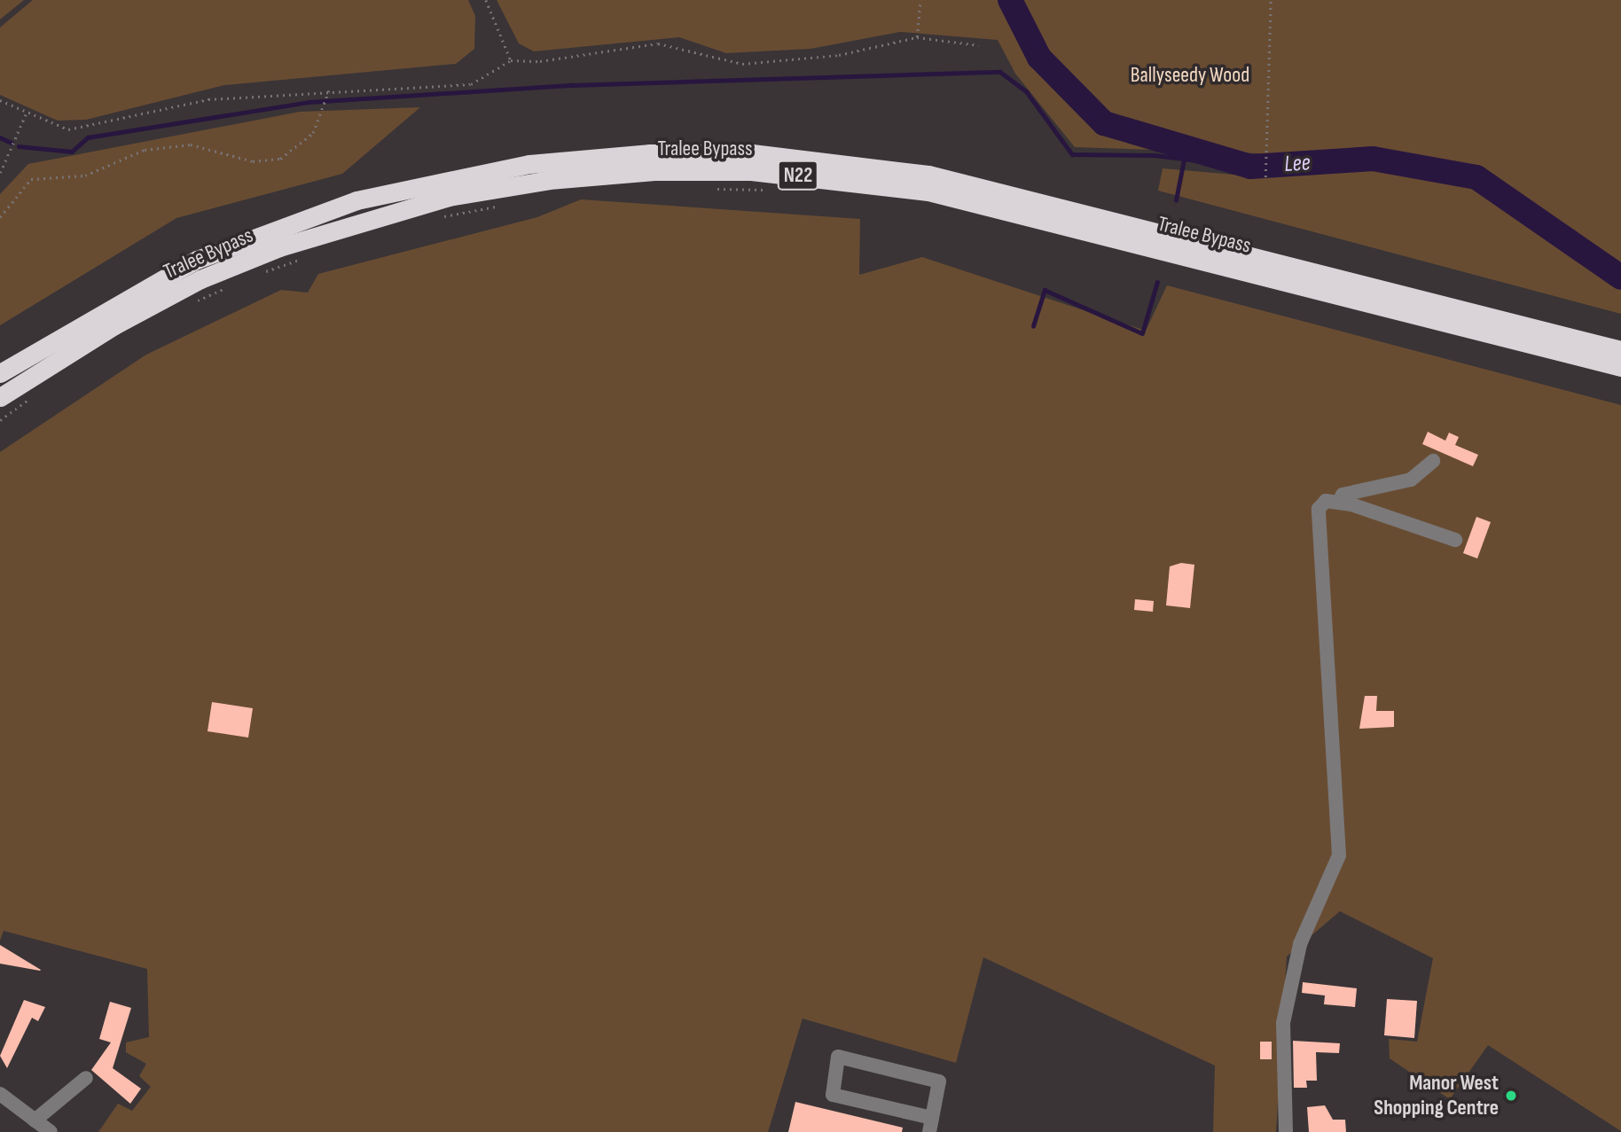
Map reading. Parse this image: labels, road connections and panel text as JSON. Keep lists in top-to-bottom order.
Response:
{
  "streets": {
    "highway": ["Tralee Bypass", "N22"]
  },
  "water": ["Lee"],
  "parks": ["Ballyseedy Wood"],
  "places": ["Manor West Shopping Centre"]
}
